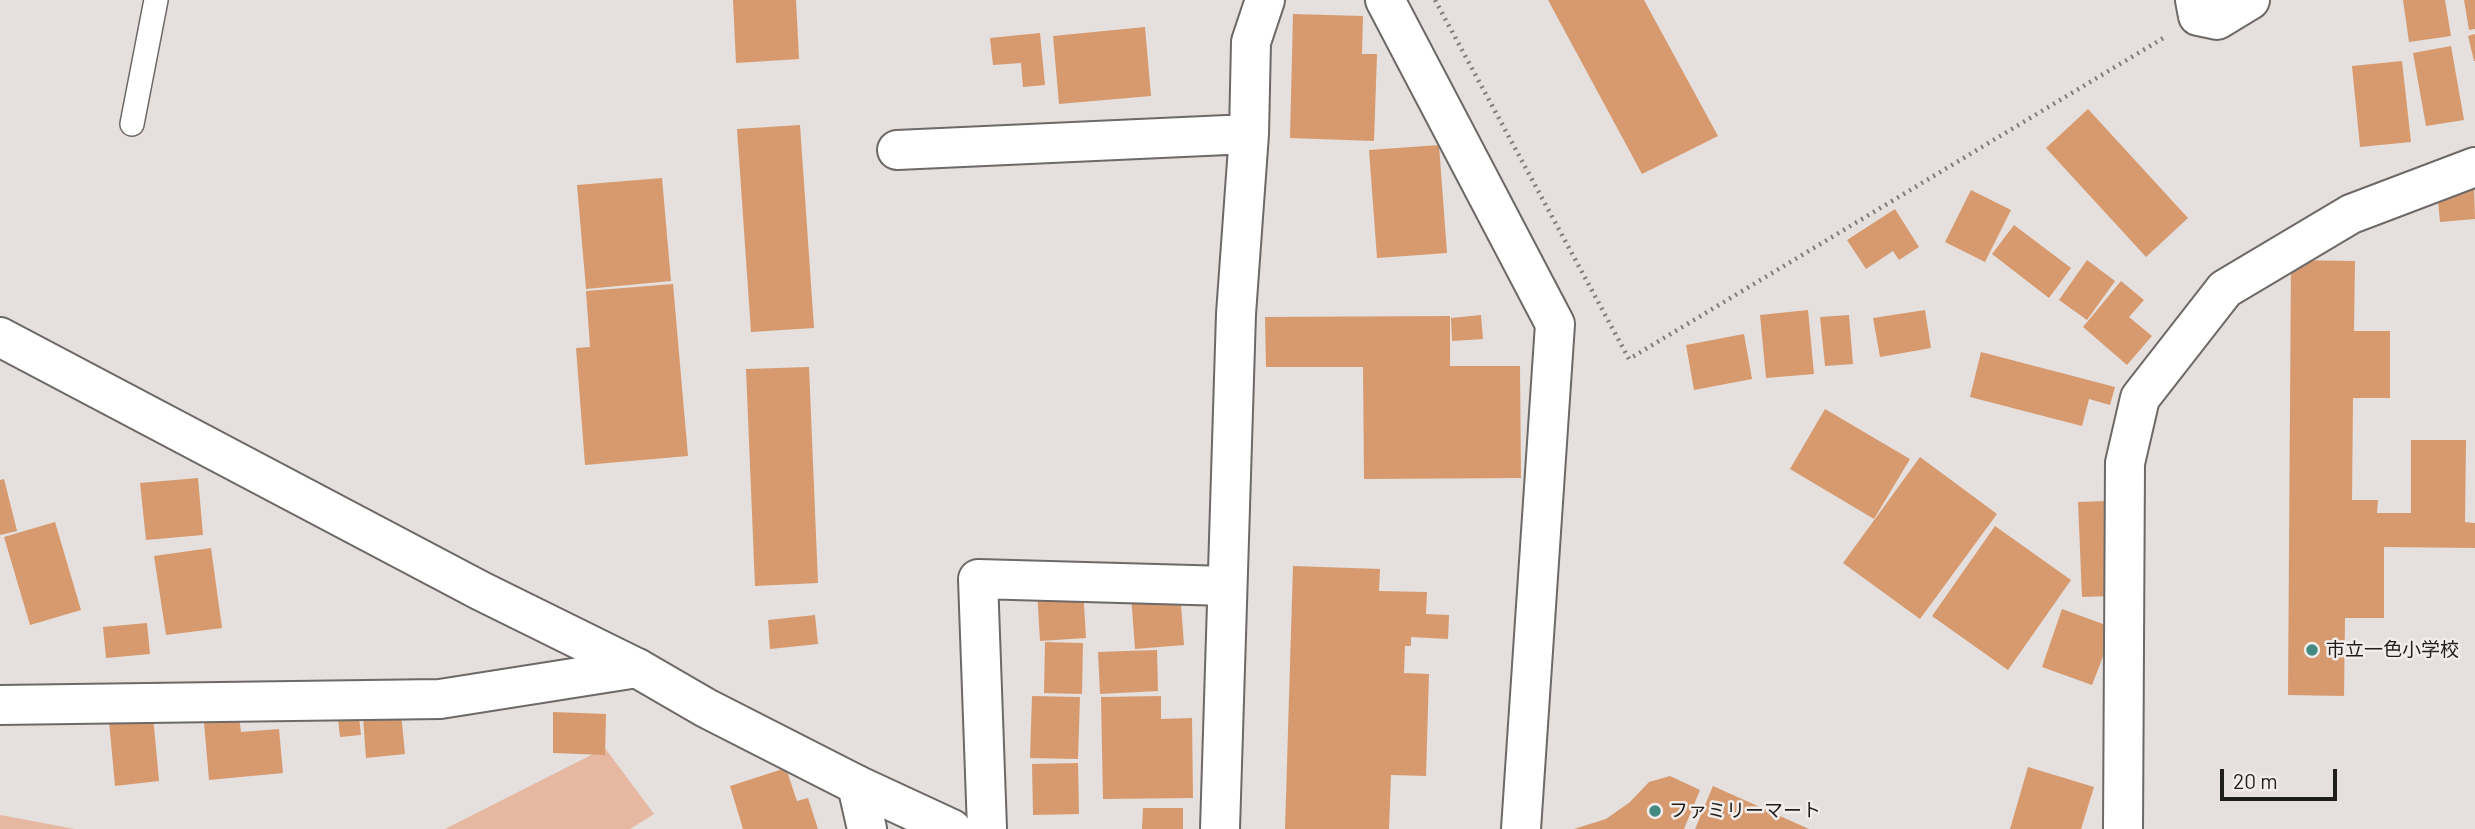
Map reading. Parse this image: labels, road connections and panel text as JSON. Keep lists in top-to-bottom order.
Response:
{
  "places": ["市立一色小学校", "ファミリーマート"],
  "scale_bar": "20 m"
}
